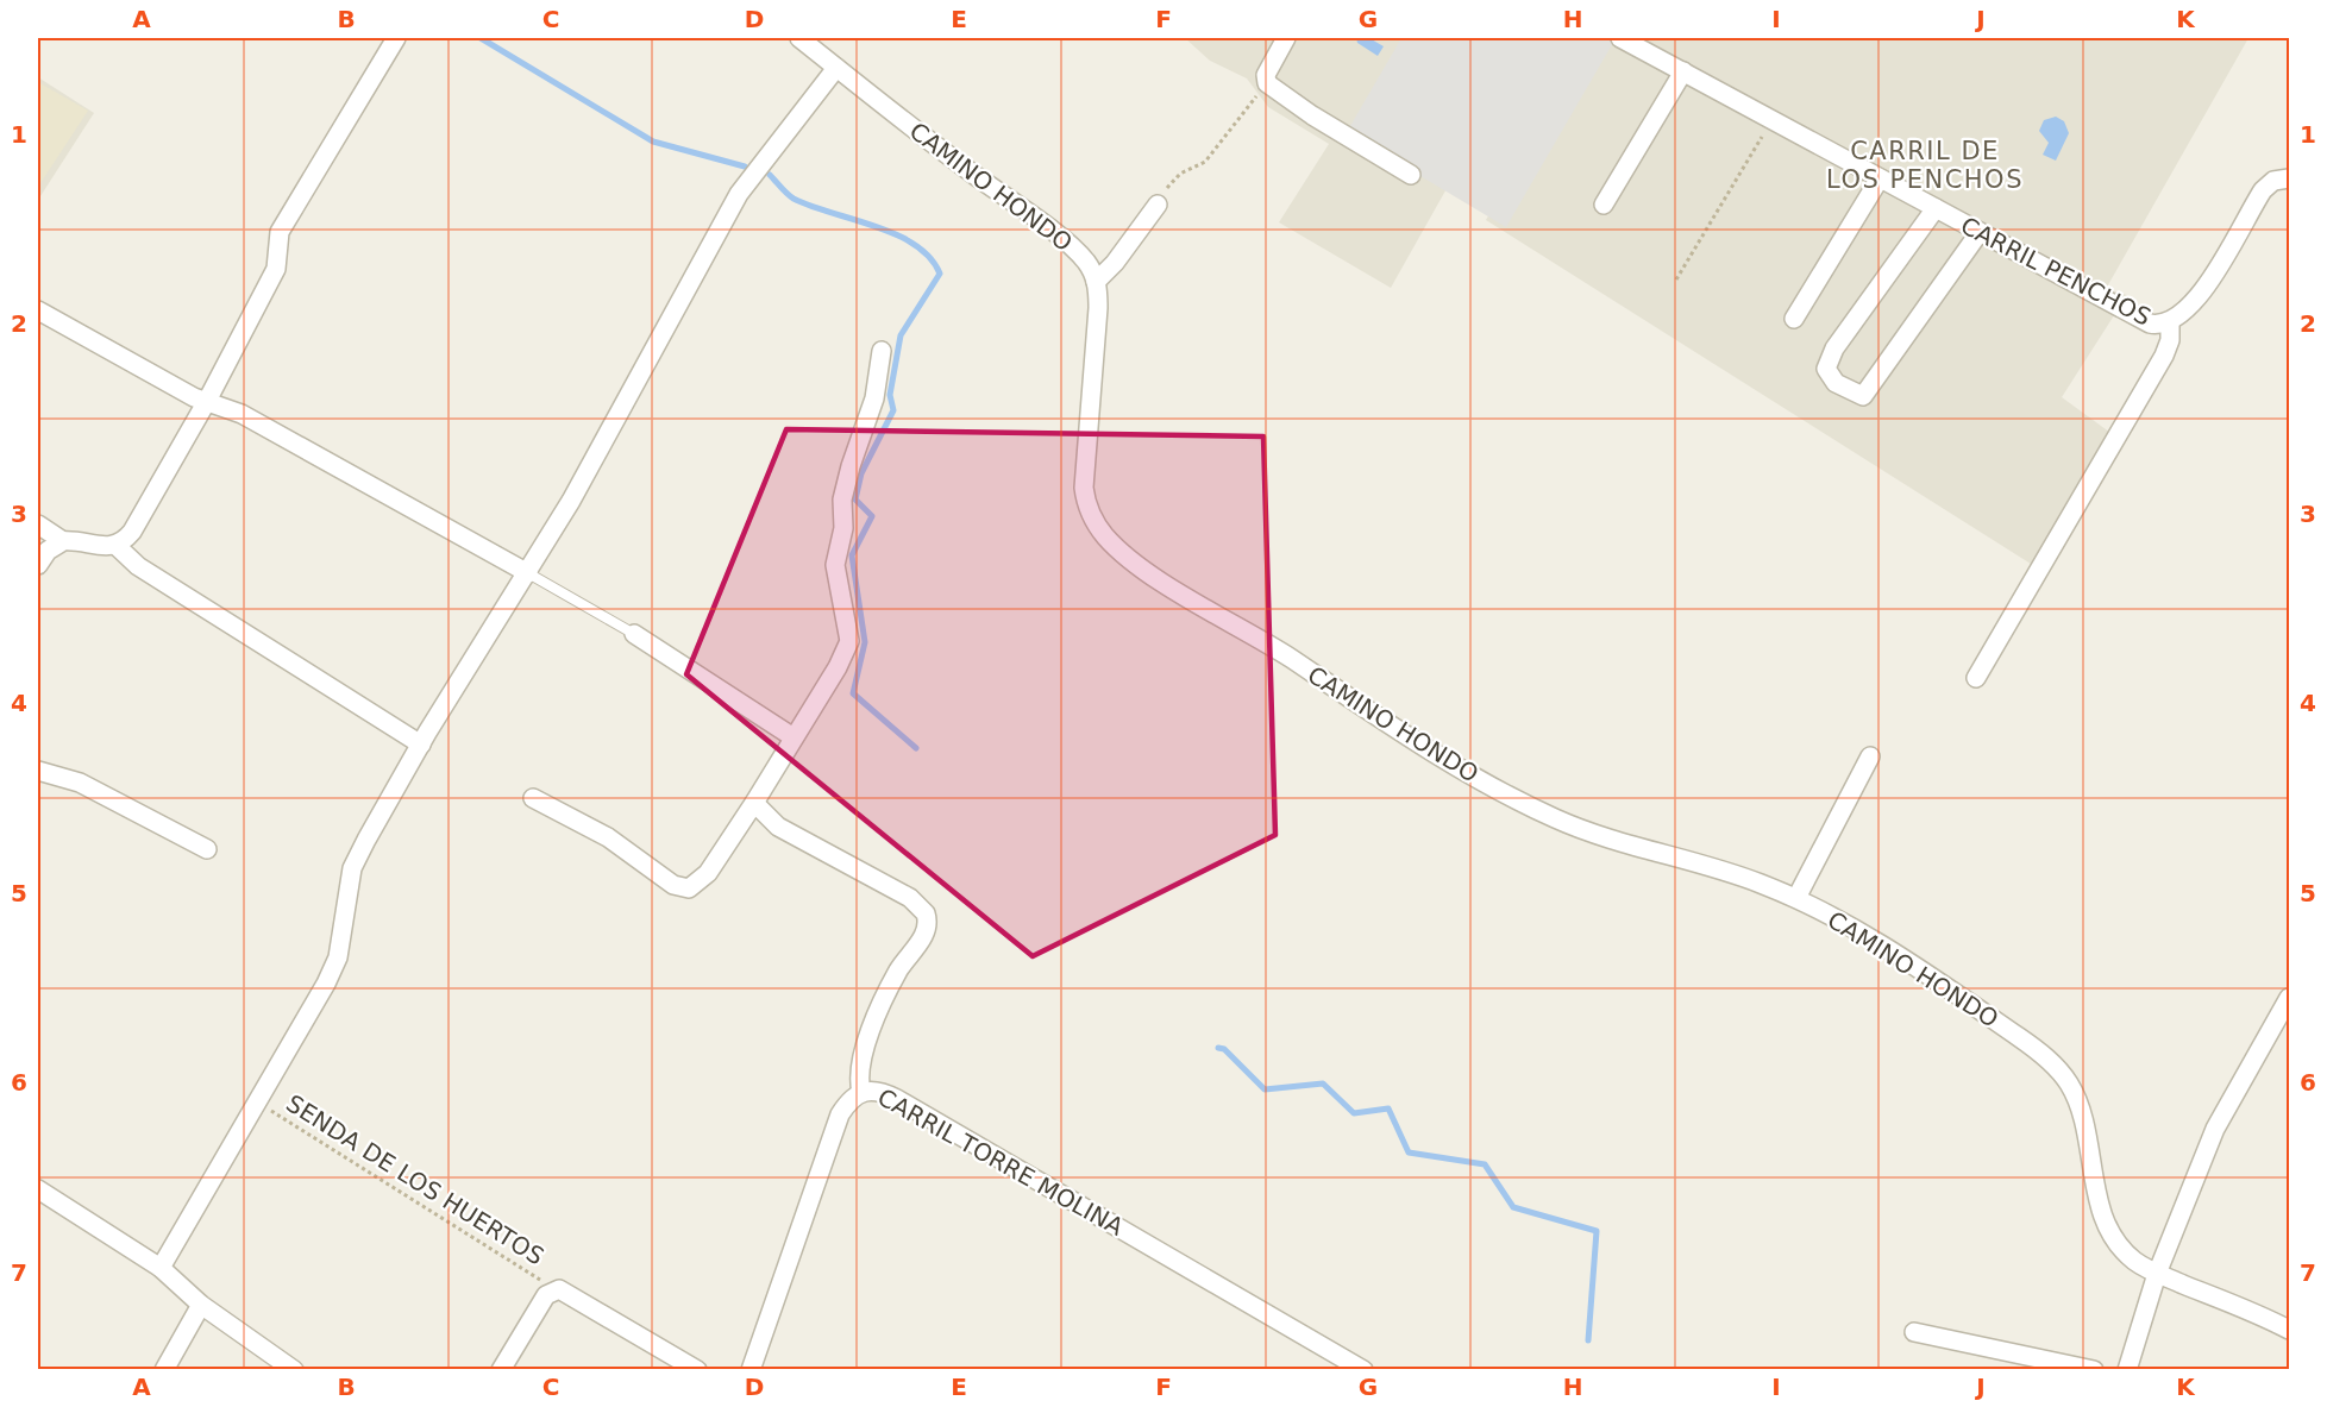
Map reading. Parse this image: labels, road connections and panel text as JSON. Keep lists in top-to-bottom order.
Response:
{
  "streets": {
    "street": ["CAMINO HONDO", "CARRIL PENCHOS", "CARRIL TORRE MOLINA"],
    "path": ["SENDA DE LOS HUERTOS"]
  },
  "districts": ["CARRIL DE LOS PENCHOS"],
  "grid": {
    "columns": [
      "A",
      "B",
      "C",
      "D",
      "E",
      "F",
      "G",
      "H",
      "I",
      "J",
      "K"
    ],
    "rows": [
      "1",
      "2",
      "3",
      "4",
      "5",
      "6",
      "7"
    ]
  }
}
